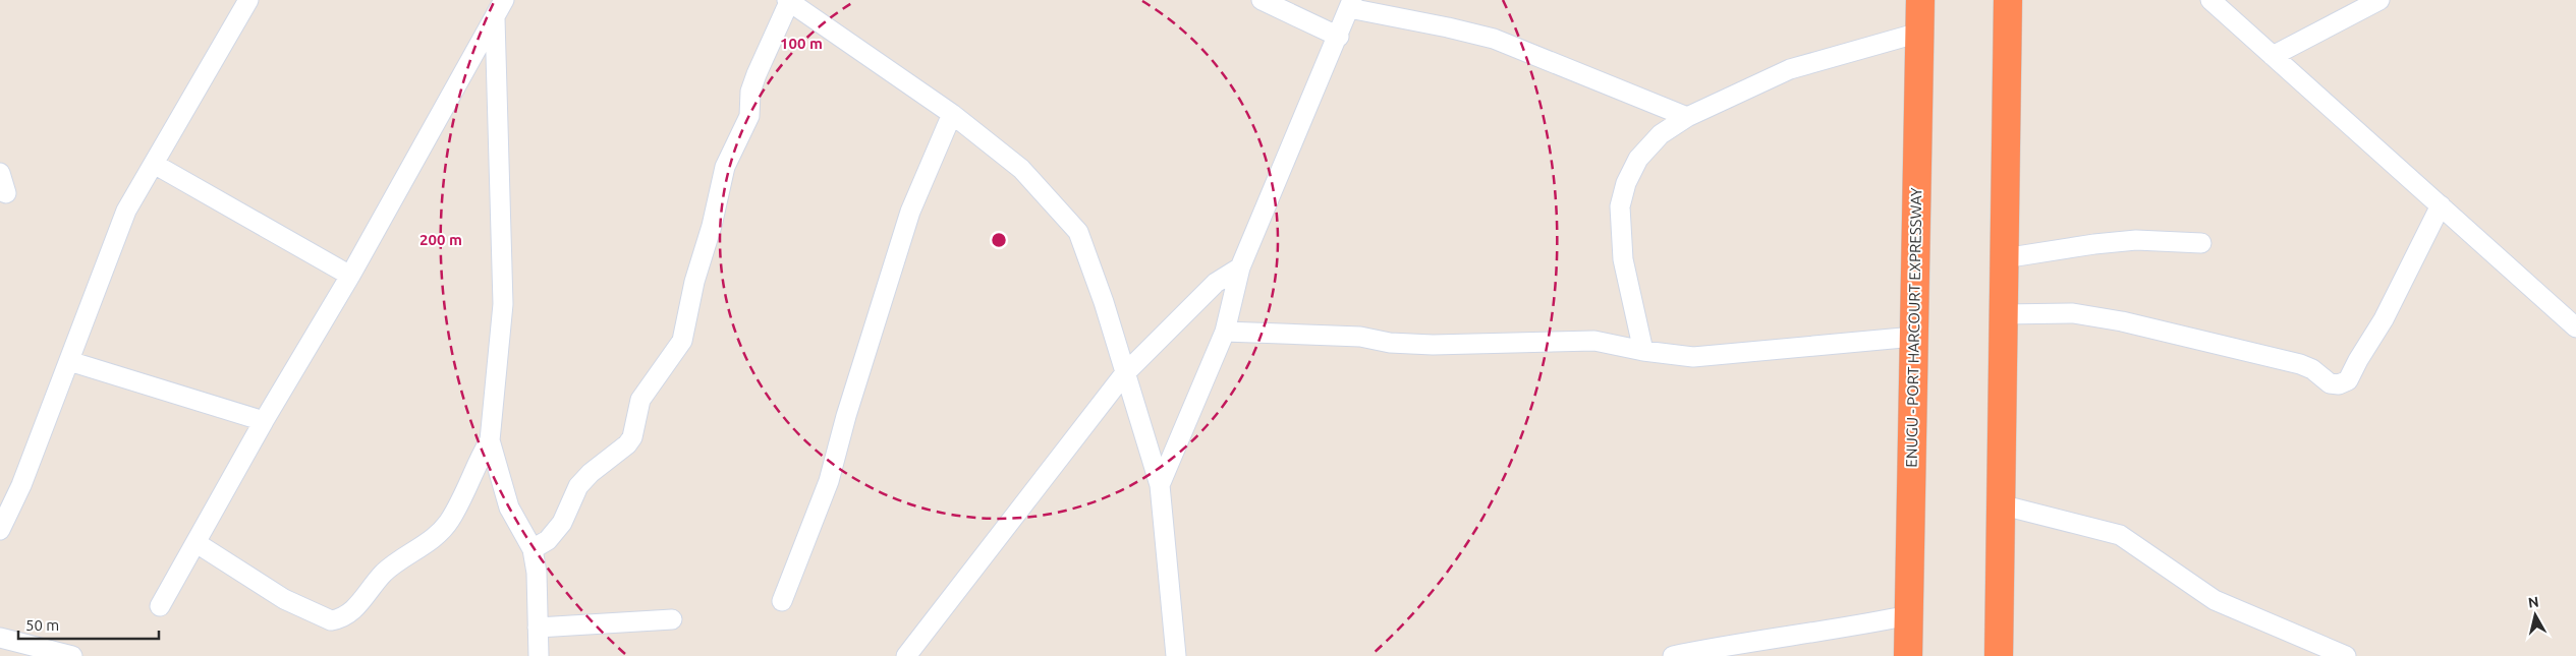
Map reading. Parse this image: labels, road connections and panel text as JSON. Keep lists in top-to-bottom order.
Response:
{
  "streets": {
    "highway": ["ENUGU - PORT HARCOURT EXPRESSWAY"]
  },
  "scale_bar": "50 m",
  "north": "top",
  "rings": ["100 m", "200 m"]
}
